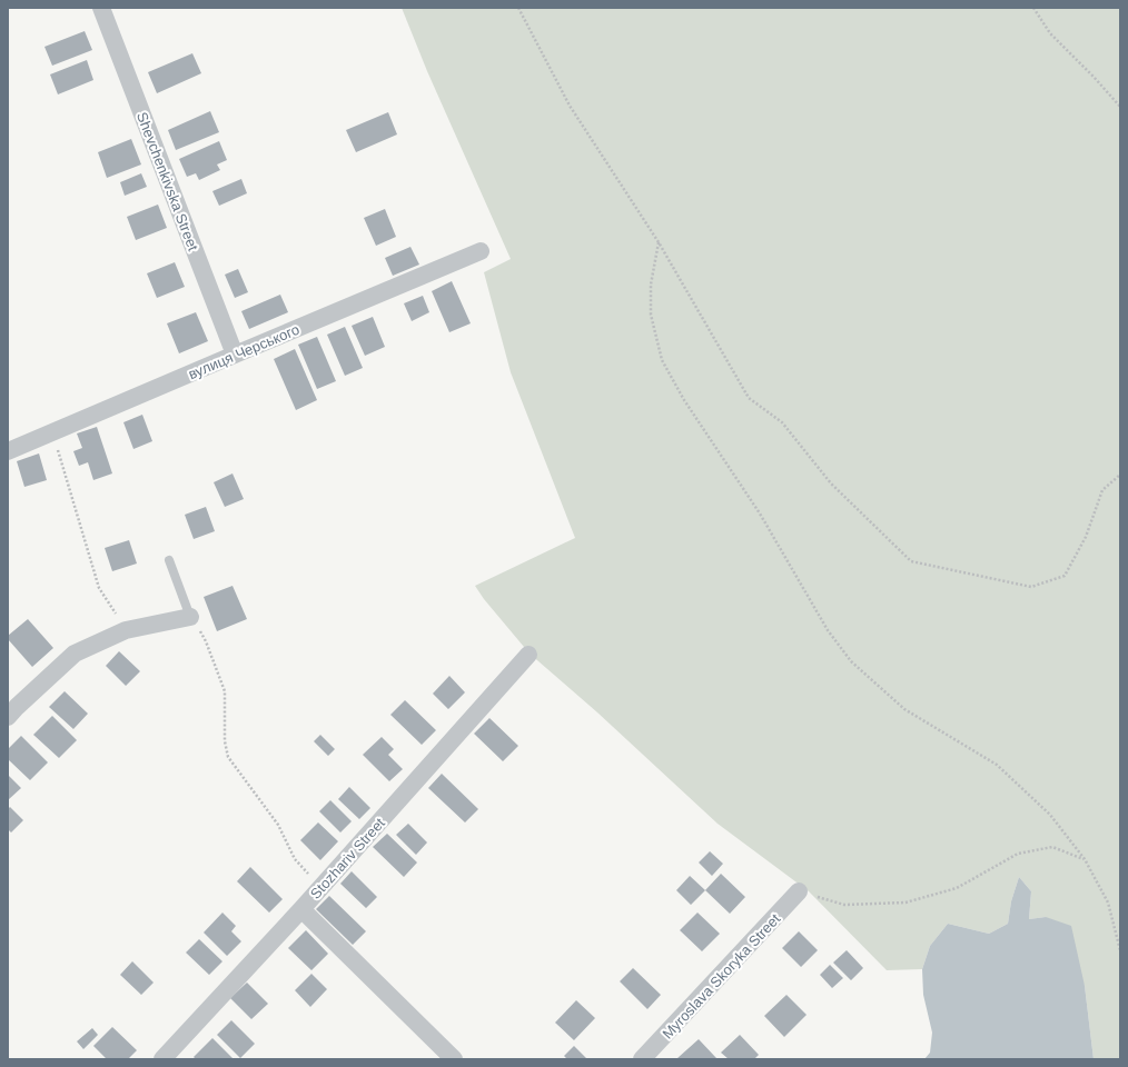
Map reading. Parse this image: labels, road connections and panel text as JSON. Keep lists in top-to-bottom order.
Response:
{
  "streets": {
    "street": [
      "Shevchenkivska Street",
      "вулиця Черського",
      "Stozhariv Street",
      "Myroslava Skoryka Street"
    ]
  },
  "crossings": [
    ["Shevchenkivska Street", "вулиця Черського"]
  ]
}
